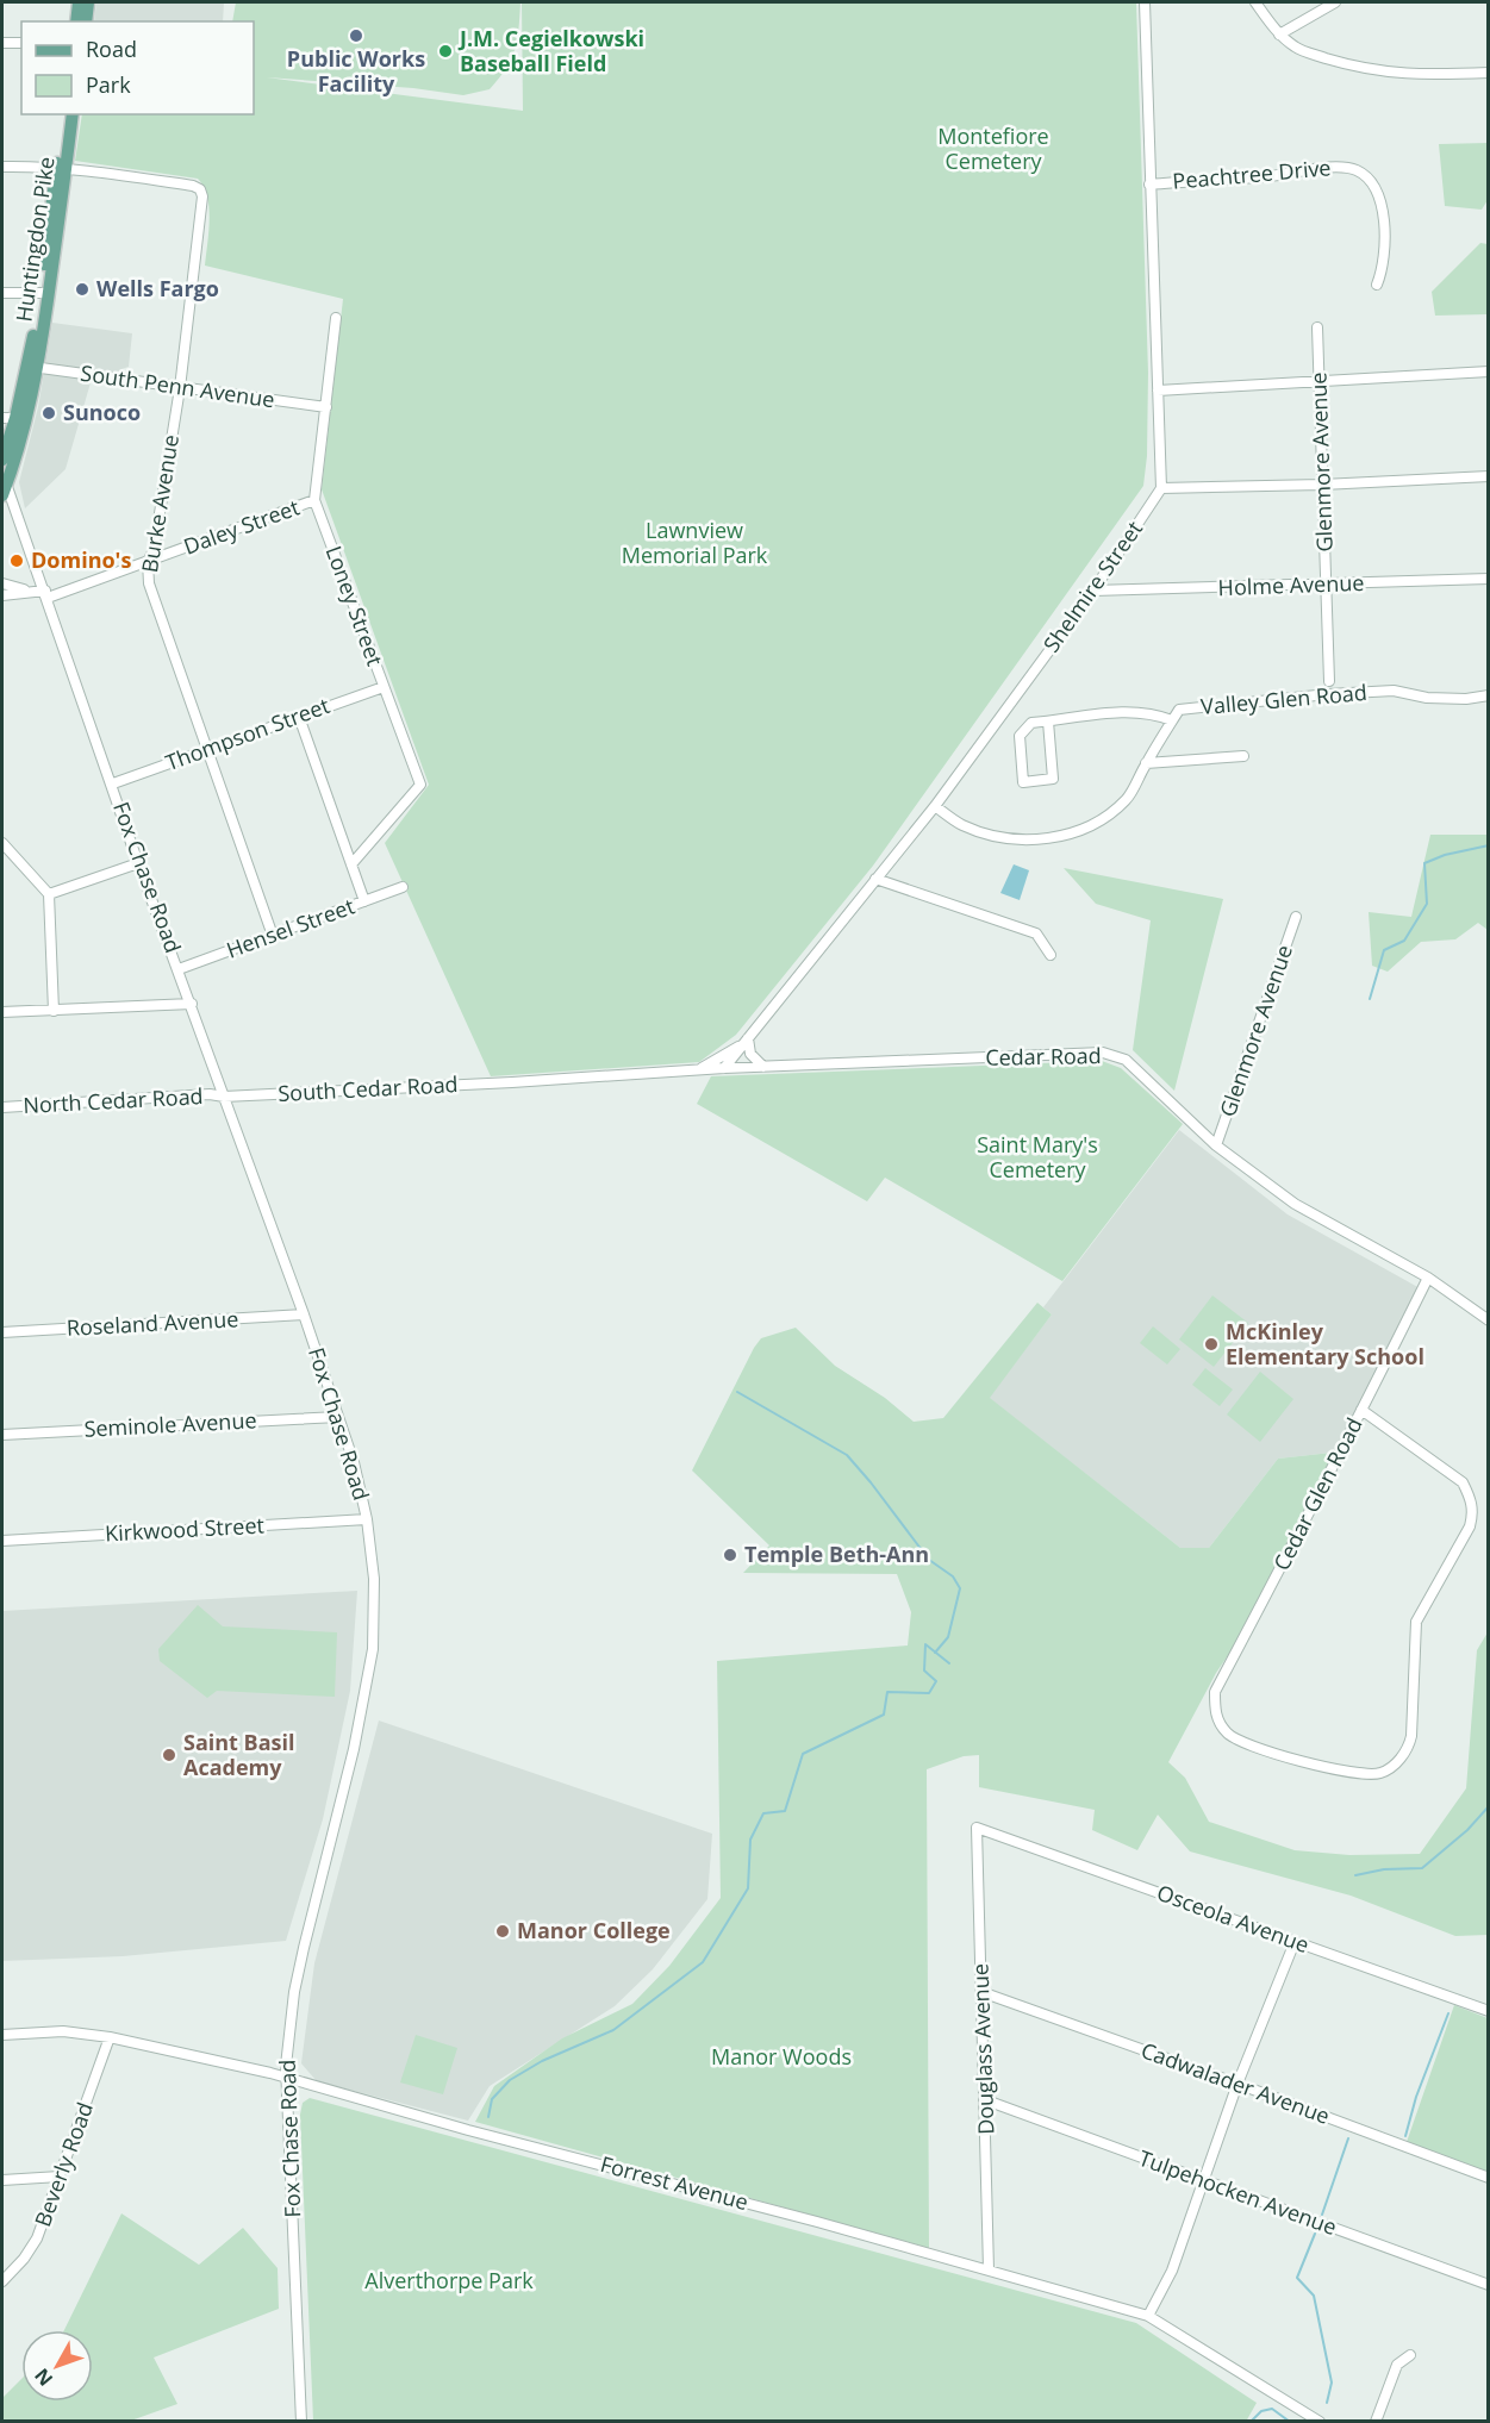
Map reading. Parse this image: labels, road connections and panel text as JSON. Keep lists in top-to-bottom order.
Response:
{
  "streets": {
    "main road": ["Huntingdon Pike"],
    "street": [
      "Peachtree Drive",
      "South Penn Avenue",
      "Glenmore Avenue",
      "Burke Avenue",
      "Daley Street",
      "Holme Avenue",
      "Shelmire Street",
      "Loney Street",
      "Valley Glen Road",
      "Thompson Street",
      "Fox Chase Road",
      "Hensel Street",
      "Cedar Road",
      "South Cedar Road",
      "North Cedar Road",
      "Roseland Avenue",
      "Seminole Avenue",
      "Cedar Glen Road",
      "Kirkwood Street",
      "Osceola Avenue",
      "Douglass Avenue",
      "Cadwalader Avenue",
      "Beverly Road",
      "Forrest Avenue",
      "Tulpehocken Avenue"
    ]
  },
  "crossings": [
    ["Huntingdon Pike", "South Penn Avenue"],
    ["Huntingdon Pike", "Burke Avenue"],
    ["Huntingdon Pike", "Fox Chase Road"],
    ["South Penn Avenue", "Burke Avenue"],
    ["South Penn Avenue", "Loney Street"],
    ["Glenmore Avenue", "Holme Avenue"],
    ["Glenmore Avenue", "Cedar Road"],
    ["Burke Avenue", "Daley Street"],
    ["Burke Avenue", "Thompson Street"],
    ["Burke Avenue", "Hensel Street"],
    ["Daley Street", "Loney Street"],
    ["Daley Street", "Fox Chase Road"],
    ["Holme Avenue", "Shelmire Street"],
    ["Shelmire Street", "Valley Glen Road"],
    ["Shelmire Street", "Cedar Road"],
    ["Loney Street", "Thompson Street"],
    ["Thompson Street", "Fox Chase Road"],
    ["Fox Chase Road", "Hensel Street"],
    ["Fox Chase Road", "South Cedar Road"],
    ["Fox Chase Road", "North Cedar Road"],
    ["Fox Chase Road", "Roseland Avenue"],
    ["Fox Chase Road", "Seminole Avenue"],
    ["Fox Chase Road", "Kirkwood Street"],
    ["Fox Chase Road", "Forrest Avenue"],
    ["Cedar Road", "South Cedar Road"],
    ["Cedar Road", "Cedar Glen Road"],
    ["South Cedar Road", "North Cedar Road"],
    ["Osceola Avenue", "Douglass Avenue"],
    ["Douglass Avenue", "Cadwalader Avenue"],
    ["Douglass Avenue", "Forrest Avenue"],
    ["Douglass Avenue", "Tulpehocken Avenue"],
    ["Beverly Road", "Forrest Avenue"]
  ],
  "parks": [
    "Montefiore Cemetery",
    "Lawnview Memorial Park",
    "Saint Mary's Cemetery",
    "Manor Woods",
    "Alverthorpe Park"
  ],
  "places": [
    "Public Works Facility",
    "J.M. Cegielkowski Baseball Field",
    "Wells Fargo",
    "Sunoco",
    "Domino's",
    "McKinley Elementary School",
    "Temple Beth-Ann",
    "Saint Basil Academy",
    "Manor College"
  ],
  "legend": ["Road", "Park"],
  "north": "bottom left"
}
